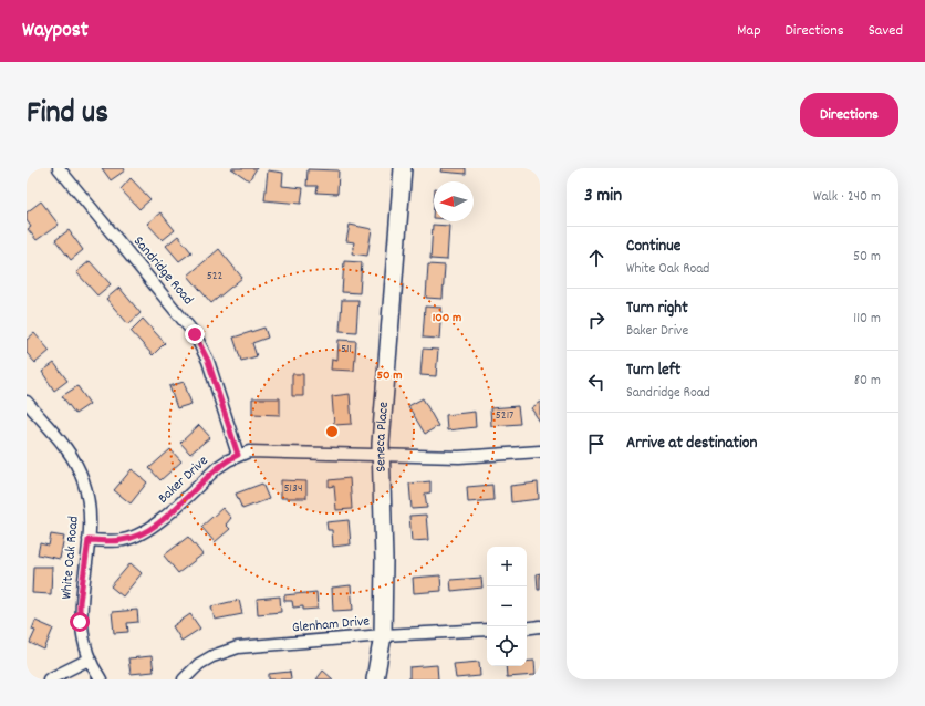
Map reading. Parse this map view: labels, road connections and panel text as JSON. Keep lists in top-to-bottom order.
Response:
{
  "streets": {
    "street": [
      "Sandridge Road",
      "Seneca Place",
      "Baker Drive",
      "White Oak Road",
      "Glenham Drive"
    ]
  },
  "crossings": [
    ["Sandridge Road", "Baker Drive"],
    ["Seneca Place", "Baker Drive"],
    ["Seneca Place", "Glenham Drive"],
    ["Baker Drive", "White Oak Road"]
  ],
  "house_numbers": [
    "522",
    "511",
    "5217",
    "5134"
  ],
  "north": "left",
  "page": {
    "header": "Waypost",
    "nav": ["Map", "Directions", "Saved"],
    "title": "Find us",
    "buttons": "Directions",
    "heading": ["3 min", "Walk · 240 m"],
    "list": [
      ["Continue", "White Oak Road", "50 m"],
      ["Turn right", "Baker Drive", "110 m"],
      ["Turn left", "Sandridge Road", "80 m"],
      "Arrive at destination"
    ],
    "map_buttons": ["+", "−"]
  },
  "rings": ["100 m", "50 m"]
}
